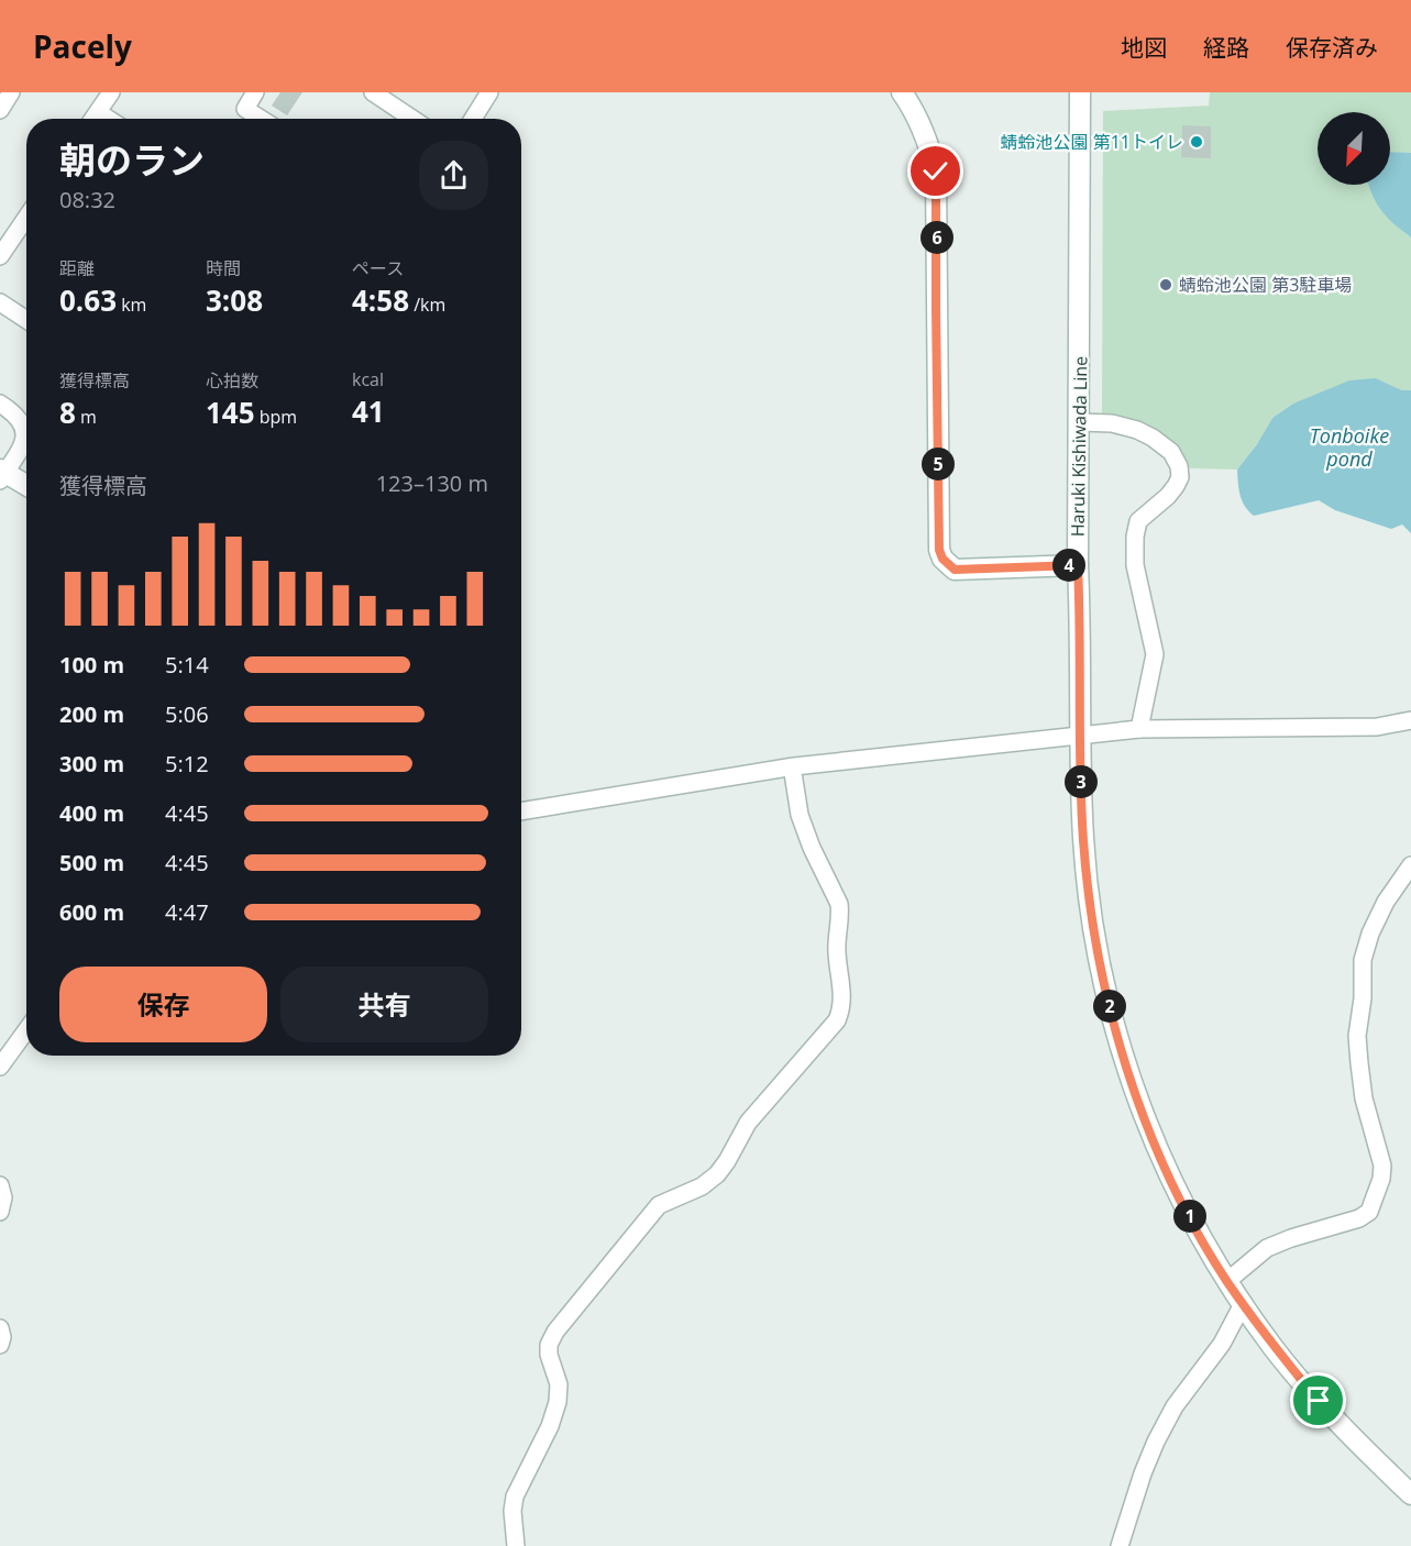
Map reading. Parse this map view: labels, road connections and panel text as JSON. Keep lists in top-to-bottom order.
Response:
{
  "streets": {
    "main road": ["Haruki Kishiwada Line"]
  },
  "water": ["Tonboike pond"],
  "places": ["蜻蛉池公園 第11トイレ", "蜻蛉池公園 第3駐車場"],
  "north": "bottom left",
  "page": {
    "header": "Pacely",
    "nav": ["地図", "経路", "保存済み"],
    "heading": ["朝のラン", "08:32"],
    "pins": [
      "6",
      "5",
      "4",
      "3",
      "2",
      "1"
    ],
    "stats": [
      ["距離", "0.63 km"],
      ["時間", "3:08"],
      ["ペース", "4:58 /km"],
      ["獲得標高", "8 m"],
      ["心拍数", "145 bpm"],
      ["kcal", "41"]
    ],
    "chart": ["獲得標高", "123–130 m"],
    "list": [
      {
        "name": "100 m",
        "note": "5:14"
      },
      {
        "name": "200 m",
        "note": "5:06"
      },
      {
        "name": "300 m",
        "note": "5:12"
      },
      {
        "name": "400 m",
        "note": "4:45"
      },
      {
        "name": "500 m",
        "note": "4:45"
      },
      {
        "name": "600 m",
        "note": "4:47"
      }
    ],
    "buttons": ["保存", "共有"]
  }
}
